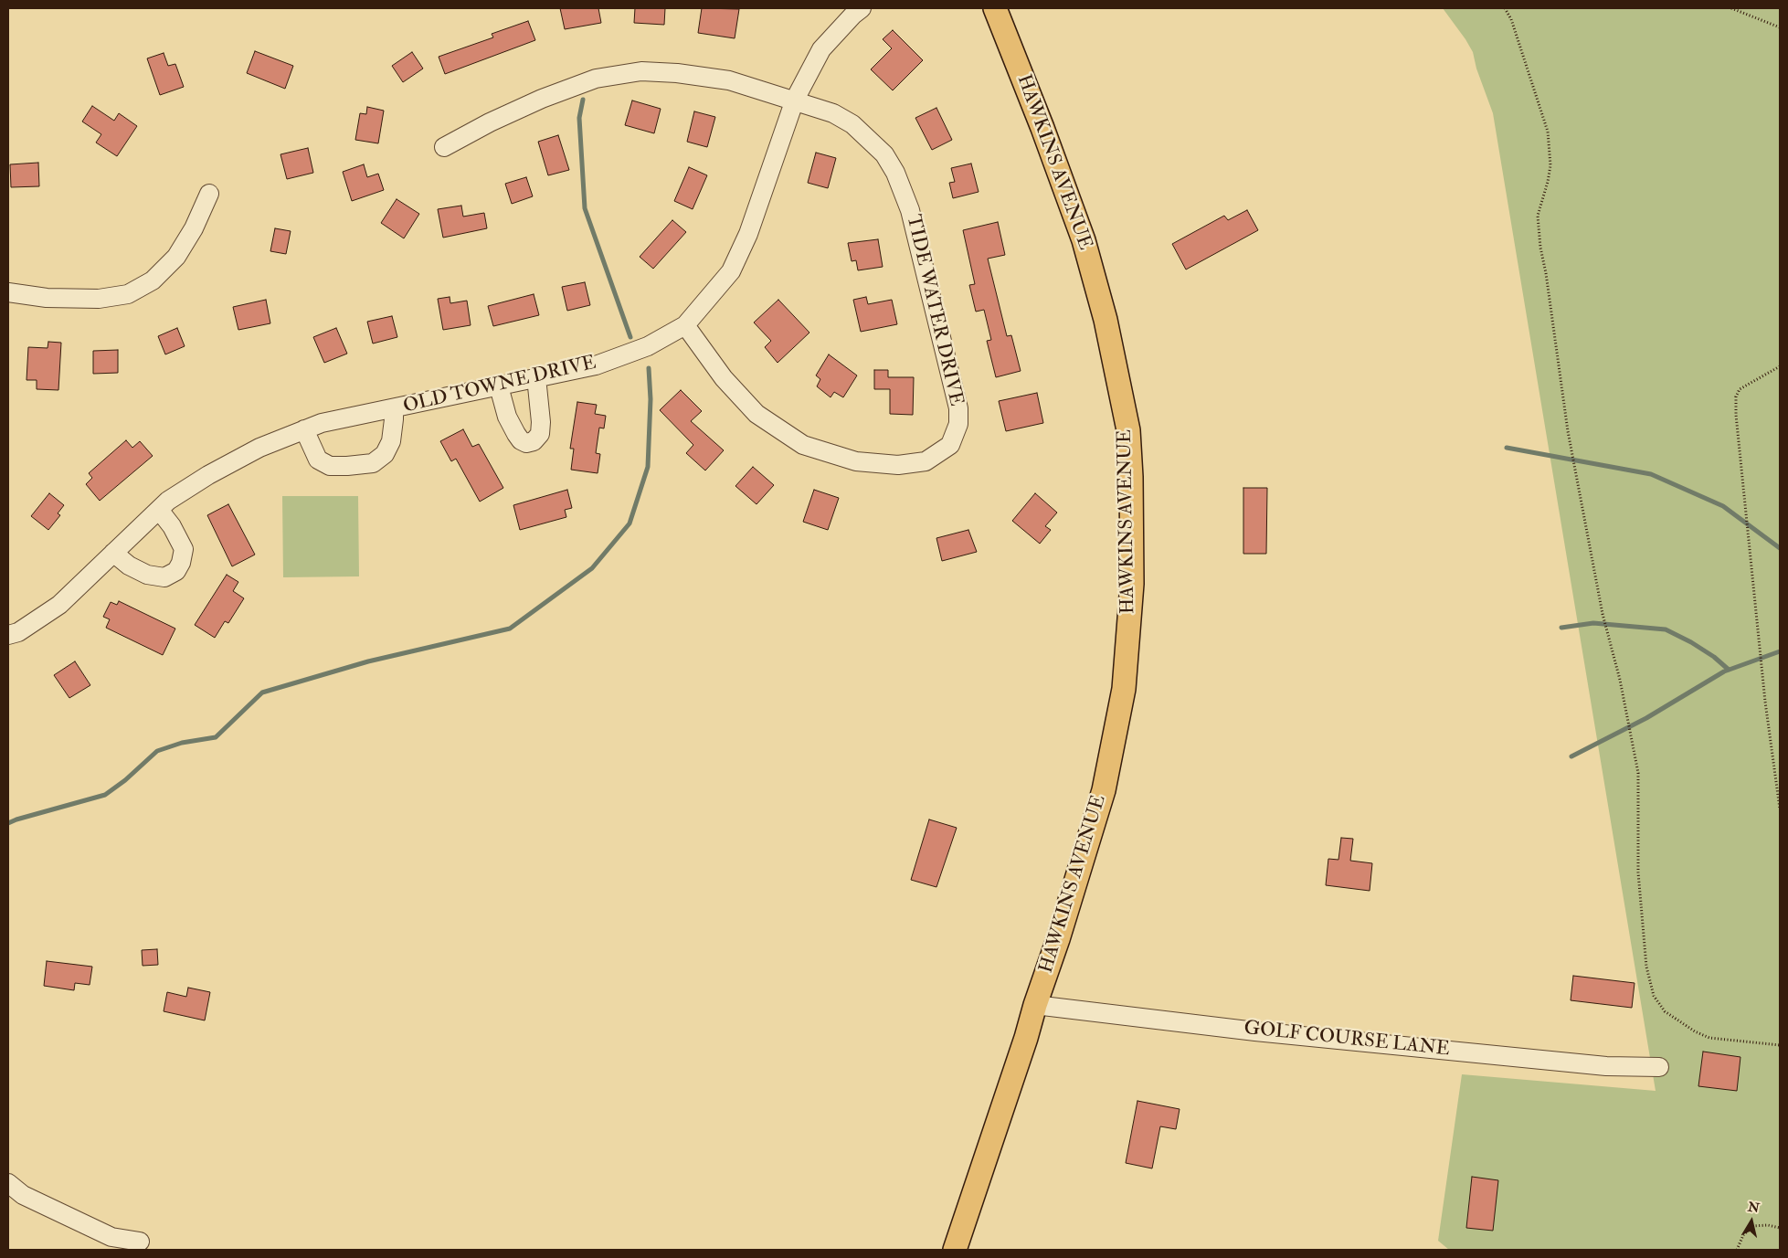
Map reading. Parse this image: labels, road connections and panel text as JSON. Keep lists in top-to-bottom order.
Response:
{
  "streets": {
    "main road": ["HAWKINS AVENUE"],
    "street": ["TIDE WATER DRIVE", "OLD TOWNE DRIVE", "GOLF COURSE LANE"]
  },
  "crossings": [
    ["HAWKINS AVENUE", "GOLF COURSE LANE"],
    ["TIDE WATER DRIVE", "OLD TOWNE DRIVE"]
  ],
  "north": "top"
}
